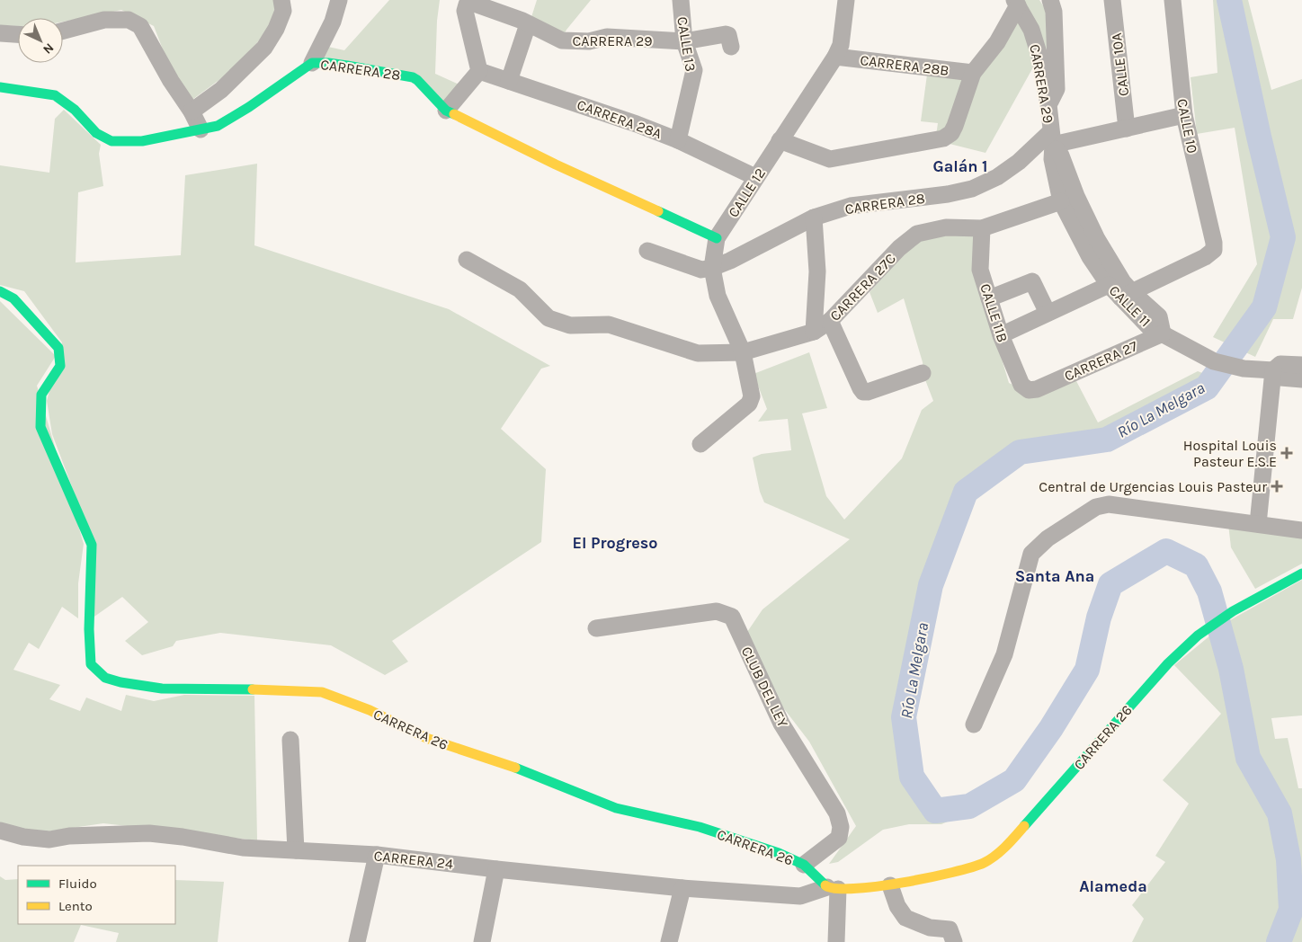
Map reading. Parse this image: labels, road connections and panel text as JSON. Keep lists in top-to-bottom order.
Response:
{
  "streets": {
    "street": [
      "CARRERA 29",
      "CALLE 13",
      "CARRERA 28B",
      "CALLE 10A",
      "CARRERA 28",
      "CARRERA 28A",
      "CALLE 10",
      "CALLE 12",
      "CARRERA 27C",
      "CALLE 11",
      "CALLE 11B",
      "CARRERA 27",
      "CLUB DEL LEY",
      "CARRERA 26",
      "CARRERA 24"
    ]
  },
  "crossings": [
    ["CARRERA 29", "CALLE 13"],
    ["CARRERA 29", "CARRERA 28"],
    ["CARRERA 29", "CARRERA 28A"],
    ["CARRERA 29", "CALLE 11"],
    ["CALLE 13", "CARRERA 28A"],
    ["CARRERA 28B", "CALLE 12"],
    ["CARRERA 28", "CALLE 12"],
    ["CARRERA 28", "CALLE 11"],
    ["CARRERA 28A", "CALLE 12"],
    ["CALLE 10", "CALLE 11"],
    ["CALLE 12", "CARRERA 27C"],
    ["CARRERA 27C", "CALLE 11"],
    ["CARRERA 27C", "CALLE 11B"],
    ["CALLE 11", "CARRERA 27"],
    ["CALLE 11B", "CARRERA 27"],
    ["CLUB DEL LEY", "CARRERA 26"],
    ["CARRERA 26", "CARRERA 24"]
  ],
  "districts": [
    "Galán 1",
    "El Progreso",
    "Santa Ana",
    "Alameda"
  ],
  "water": ["Río La Melgara"],
  "places": {
    "health": ["Hospital Louis Pasteur E.S.E", "Central de Urgencias Louis Pasteur"]
  },
  "legend": ["Fluido", "Lento"],
  "north": "bottom right"
}
